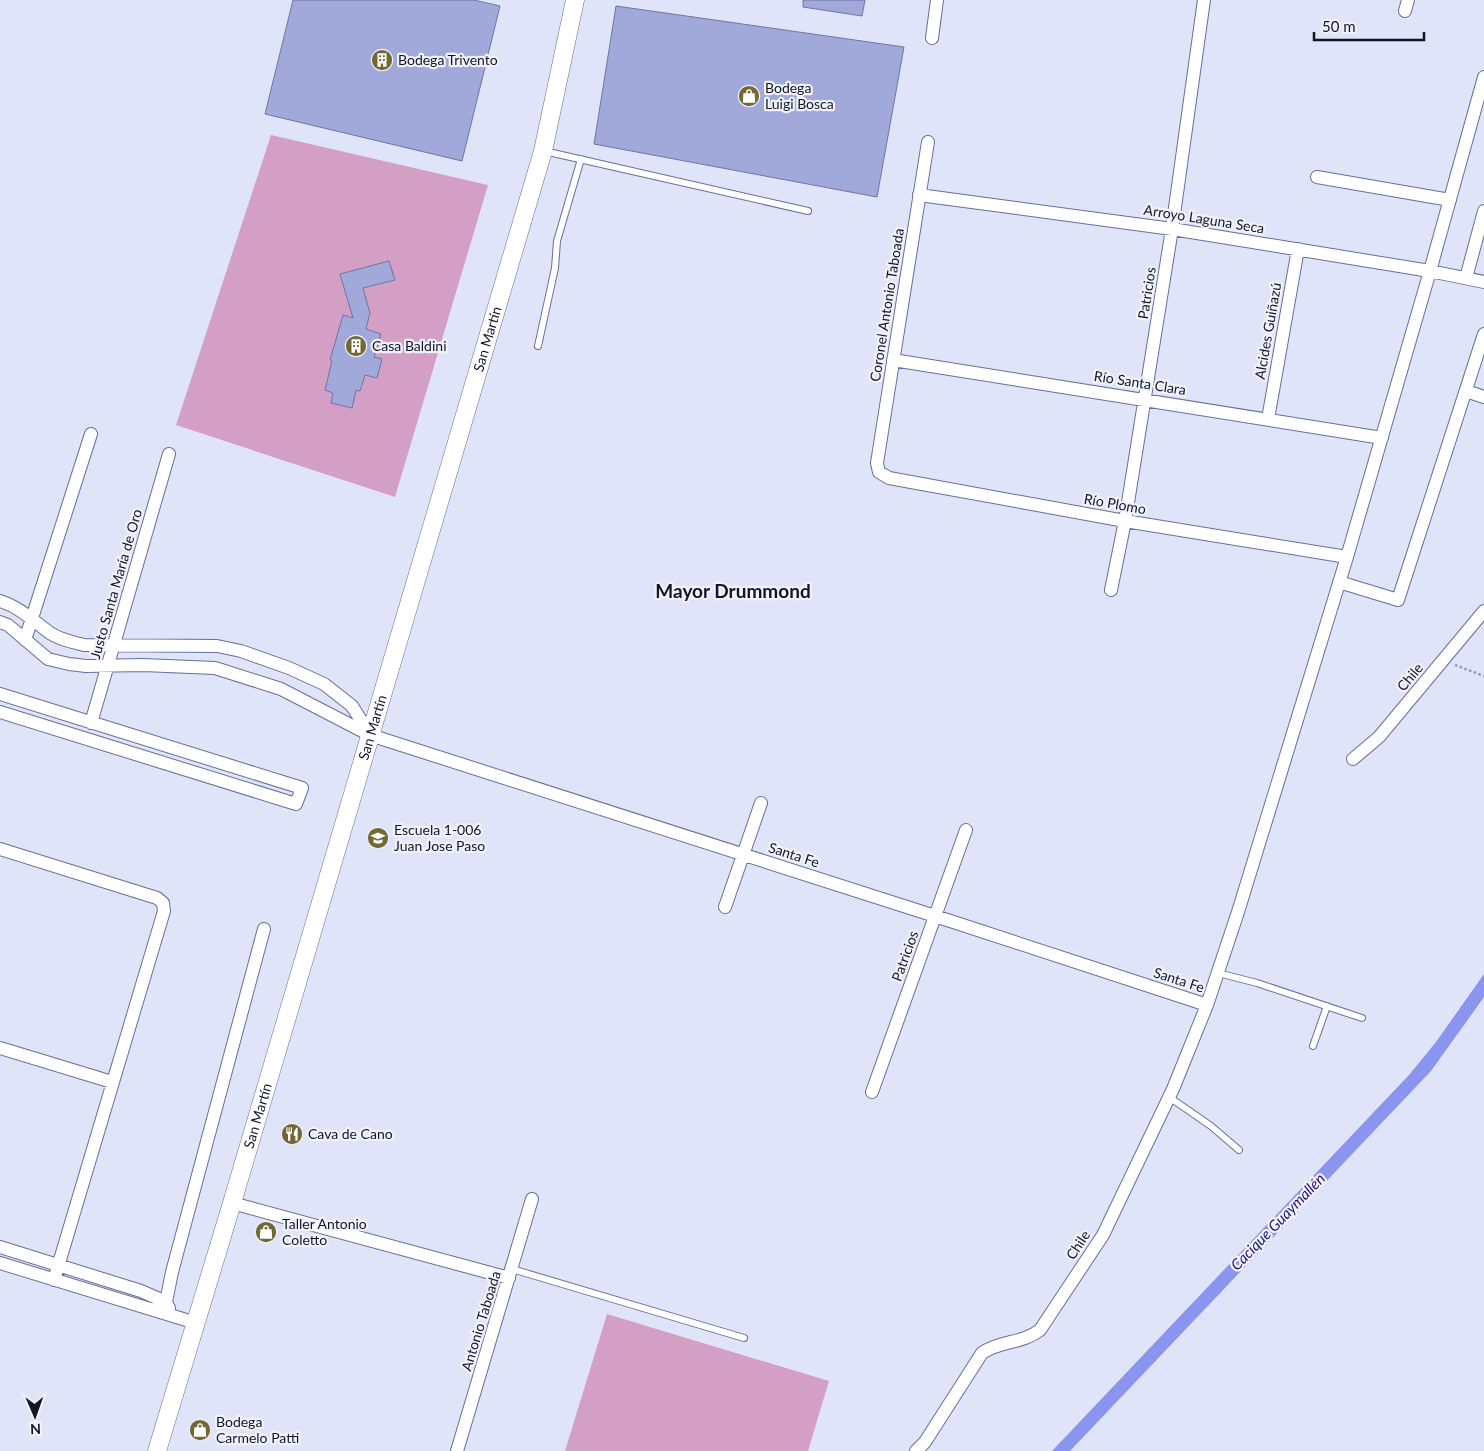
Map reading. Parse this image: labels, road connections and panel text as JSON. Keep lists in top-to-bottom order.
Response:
{
  "streets": {
    "main road": ["San Martín"],
    "street": [
      "Arroyo Laguna Seca",
      "Patricios",
      "Coronel Antonio Taboada",
      "Alcides Guiñazú",
      "Río Santa Clara",
      "Río Plomo",
      "Justo Santa María de Oro",
      "Chile",
      "Santa Fe",
      "Antonio Taboada"
    ]
  },
  "crossings": [
    ["Arroyo Laguna Seca", "Patricios"],
    ["Arroyo Laguna Seca", "Coronel Antonio Taboada"],
    ["Arroyo Laguna Seca", "Alcides Guiñazú"],
    ["Arroyo Laguna Seca", "Chile"],
    ["Patricios", "Río Santa Clara"],
    ["Patricios", "Río Plomo"],
    ["Patricios", "Santa Fe"],
    ["Coronel Antonio Taboada", "Río Santa Clara"],
    ["Coronel Antonio Taboada", "Río Plomo"],
    ["Alcides Guiñazú", "Río Santa Clara"],
    ["San Martín", "Santa Fe"],
    ["Río Santa Clara", "Chile"],
    ["Río Plomo", "Chile"],
    ["Justo Santa María de Oro", "Santa Fe"],
    ["Chile", "Santa Fe"]
  ],
  "districts": ["Mayor Drummond"],
  "water": ["Cacique Guaymallén"],
  "places": {
    "building": ["Bodega Trivento", "Casa Baldini"],
    "shop": ["Bodega Luigi Bosca", "Taller Antonio Coletto", "Bodega Carmelo Patti"],
    "school or university": ["Escuela 1-006 Juan Jose Paso"],
    "restaurant": ["Cava de Cano"]
  },
  "scale_bar": "50 m",
  "north": "bottom"
}
